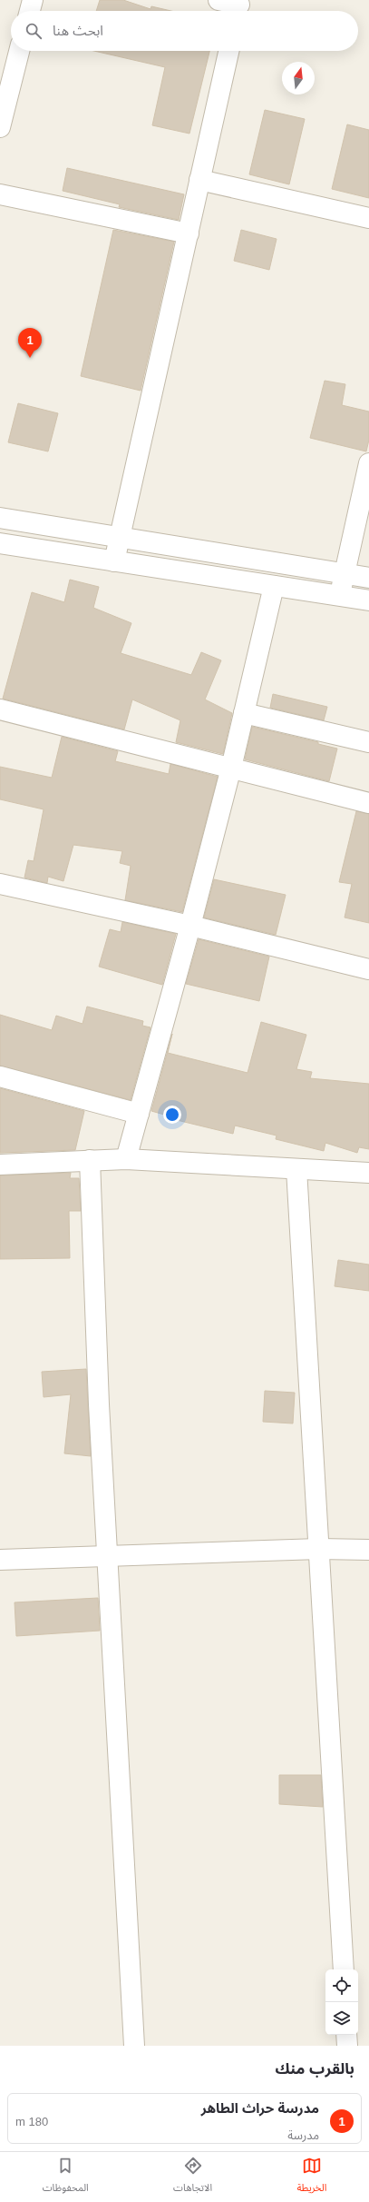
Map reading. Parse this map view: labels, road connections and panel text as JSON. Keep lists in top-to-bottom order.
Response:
{
  "north": "top",
  "page": {
    "search": "ابحث هنا",
    "pins": "1",
    "heading": "بالقرب منك",
    "list": [
      {
        "mark": "1",
        "name": "مدرسة حراث الطاهر",
        "note": "مدرسة",
        "value": "180 m"
      }
    ],
    "nav": ["الخريطة", "الاتجاهات", "المحفوظات"]
  }
}
